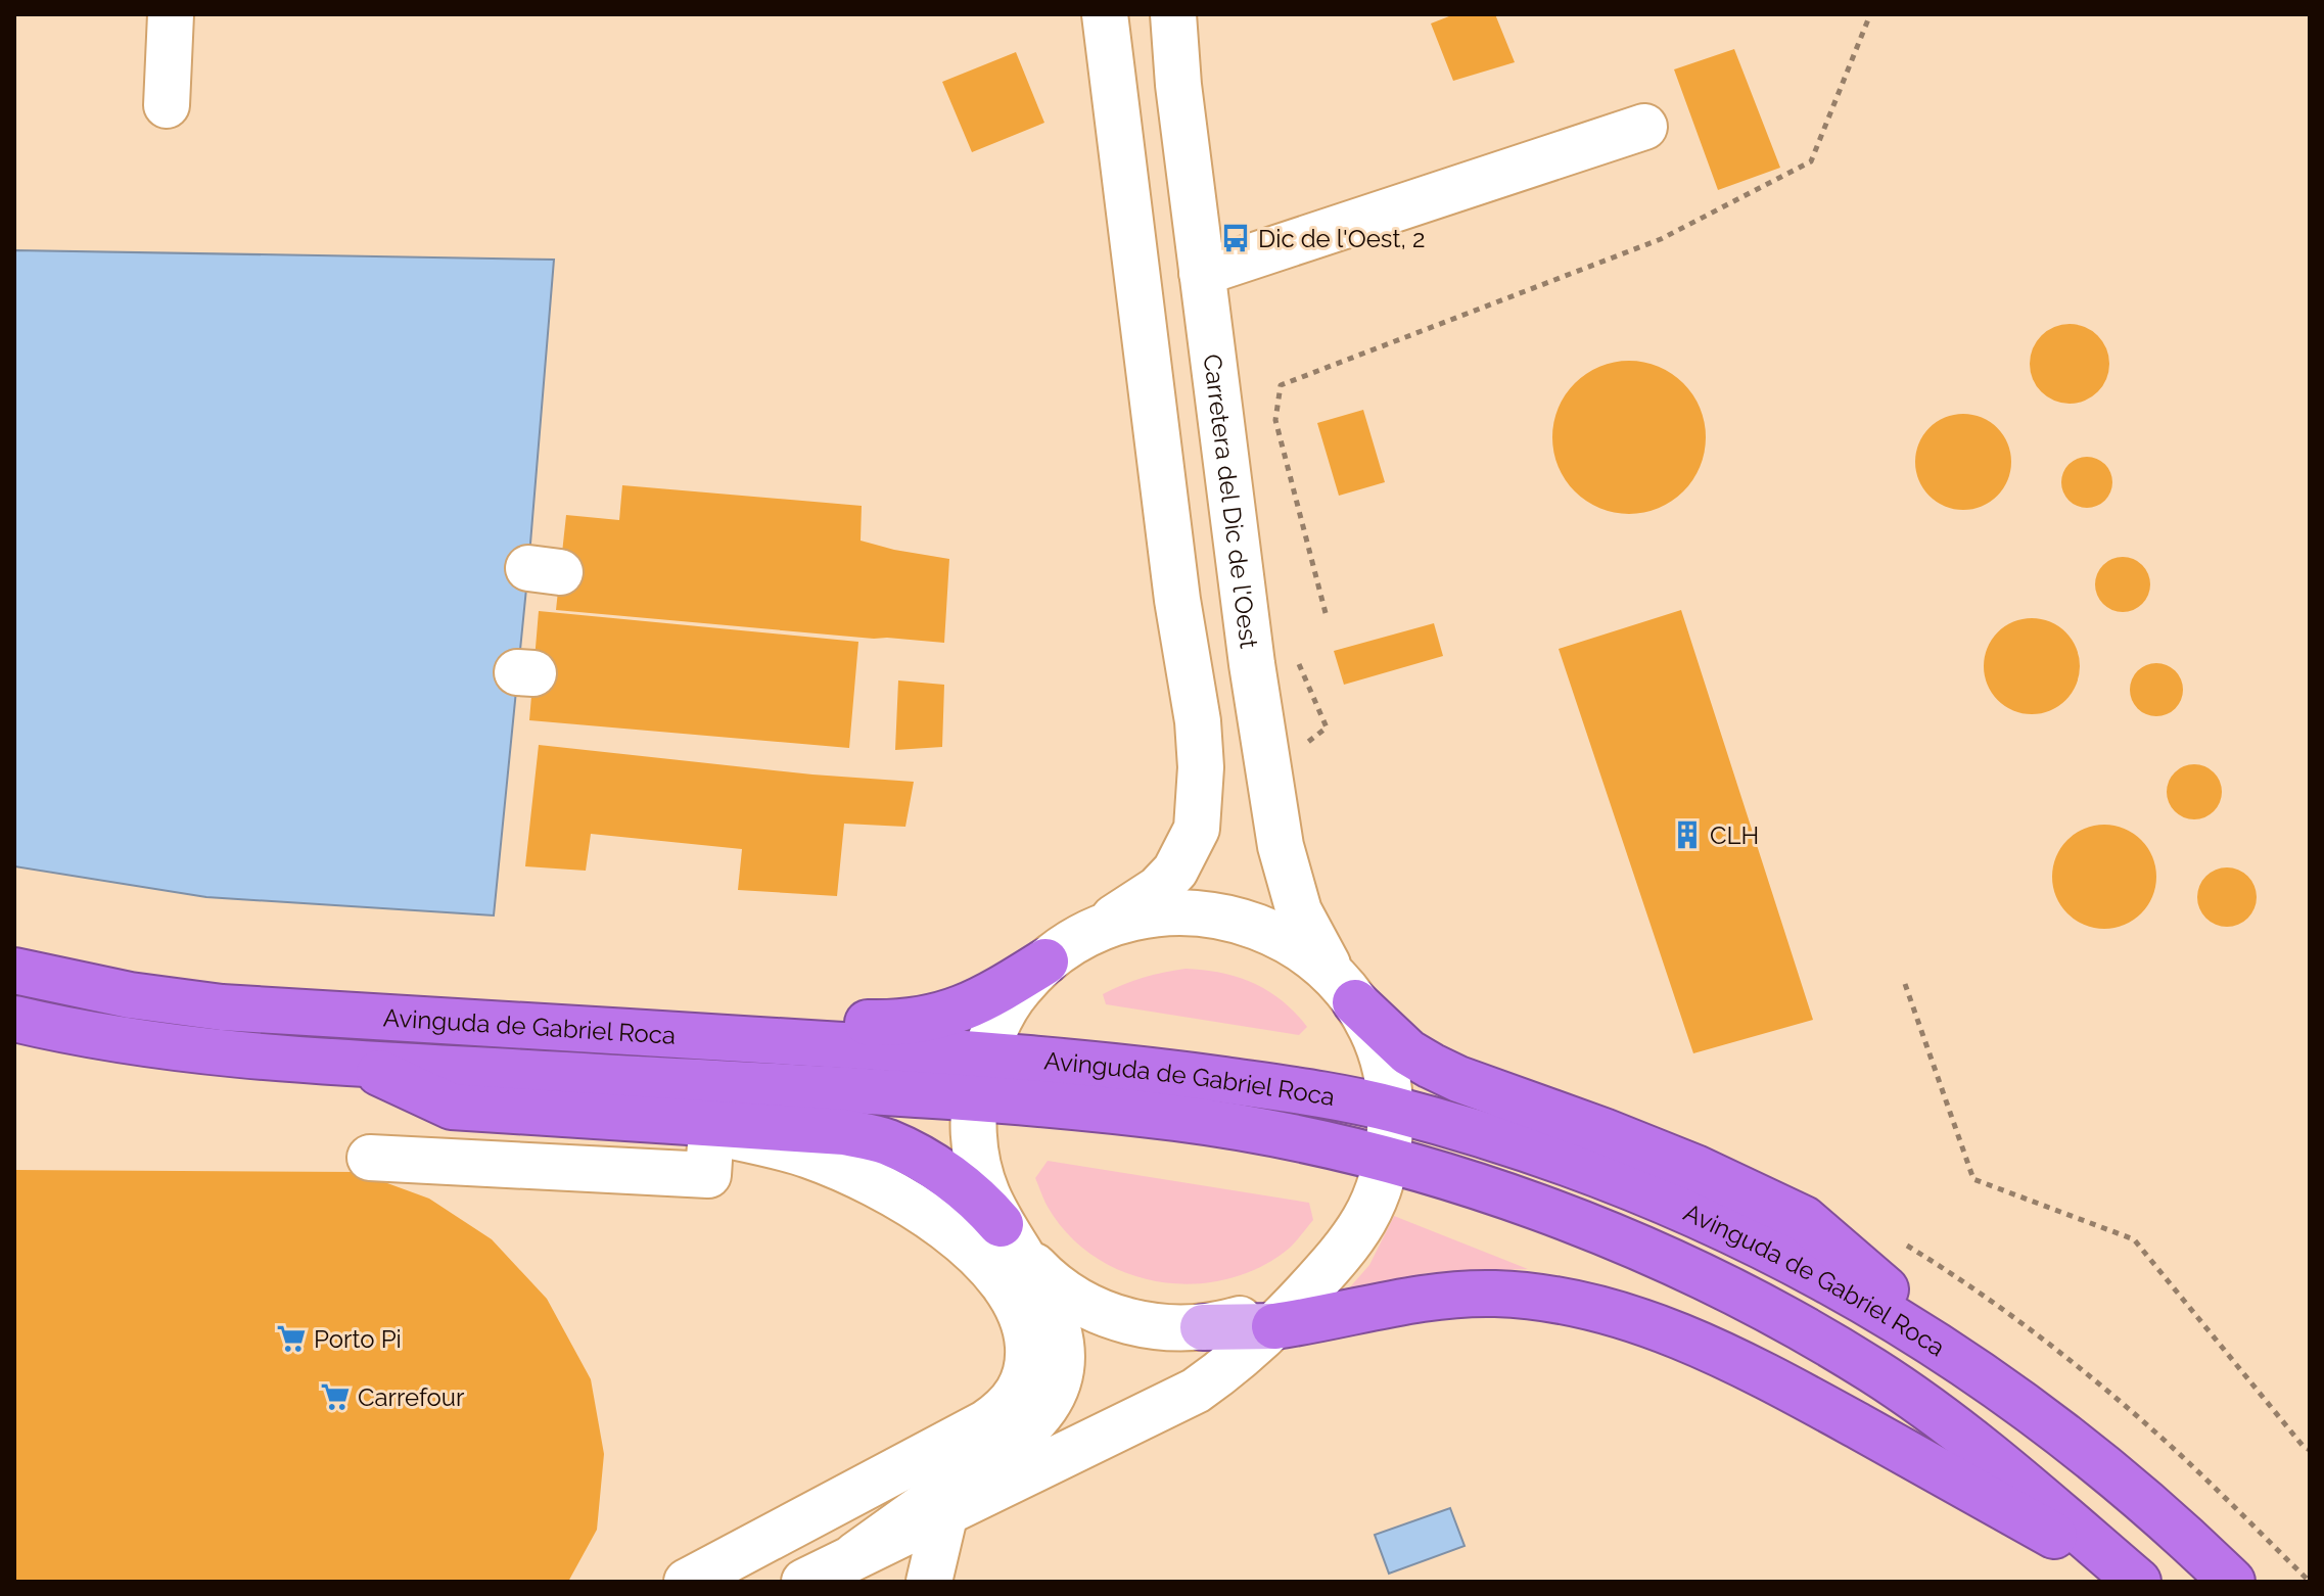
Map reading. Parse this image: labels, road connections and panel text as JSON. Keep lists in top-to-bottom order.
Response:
{
  "streets": {
    "highway": ["Avinguda de Gabriel Roca"],
    "street": ["Carretera del Dic de l'Oest"]
  },
  "crossings": [
    ["Carretera del Dic de l'Oest", "Avinguda de Gabriel Roca"]
  ],
  "places": {
    "bus stop": ["Dic de l'Oest, 2"],
    "building": ["CLH"],
    "supermarket": ["Porto Pi", "Carrefour"]
  }
}
